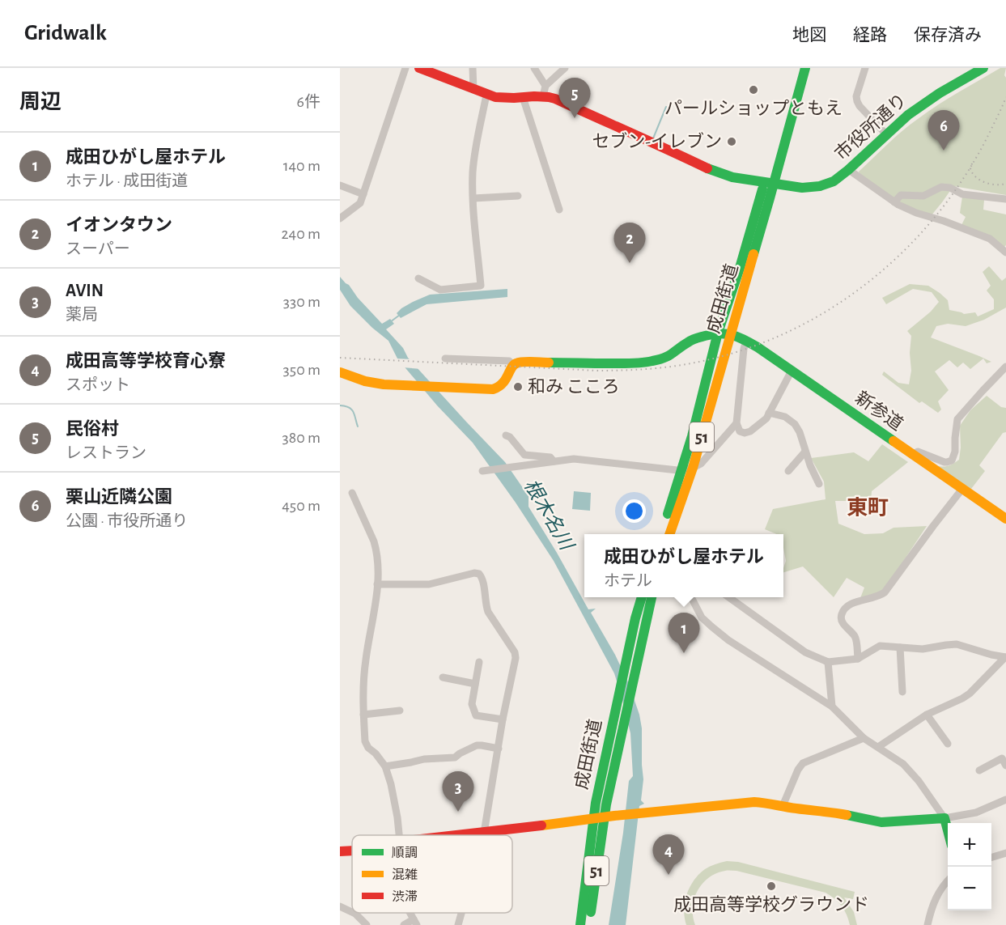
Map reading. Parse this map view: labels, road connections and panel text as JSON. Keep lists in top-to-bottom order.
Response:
{
  "streets": {
    "main road": [
      "市役所通り",
      "成田街道",
      "新参道",
      "51"
    ]
  },
  "crossings": [
    ["市役所通り", "成田街道"],
    ["成田街道", "新参道"]
  ],
  "districts": ["東町"],
  "water": ["根木名川"],
  "places": [
    "パールショップともえ",
    "セブン-イレブン",
    "和み こころ",
    "成田高等学校グラウンド"
  ],
  "legend": ["順調", "混雑", "渋滞"],
  "page": {
    "header": "Gridwalk",
    "nav": ["地図", "経路", "保存済み"],
    "heading": ["周辺", "6件"],
    "pins": [
      "5",
      "6",
      "2",
      "1",
      "3",
      "4"
    ],
    "list": [
      {
        "mark": "1",
        "name": "成田ひがし屋ホテル",
        "note": "ホテル · 成田街道",
        "value": "140 m"
      },
      {
        "mark": "2",
        "name": "イオンタウン",
        "note": "スーパー",
        "value": "240 m"
      },
      {
        "mark": "3",
        "name": "AVIN",
        "note": "薬局",
        "value": "330 m"
      },
      {
        "mark": "4",
        "name": "成田高等学校育心寮",
        "note": "スポット",
        "value": "350 m"
      },
      {
        "mark": "5",
        "name": "民俗村",
        "note": "レストラン",
        "value": "380 m"
      },
      {
        "mark": "6",
        "name": "栗山近隣公園",
        "note": "公園 · 市役所通り",
        "value": "450 m"
      }
    ],
    "popup": ["成田ひがし屋ホテル", "ホテル"],
    "map_buttons": ["+", "−"]
  }
}
